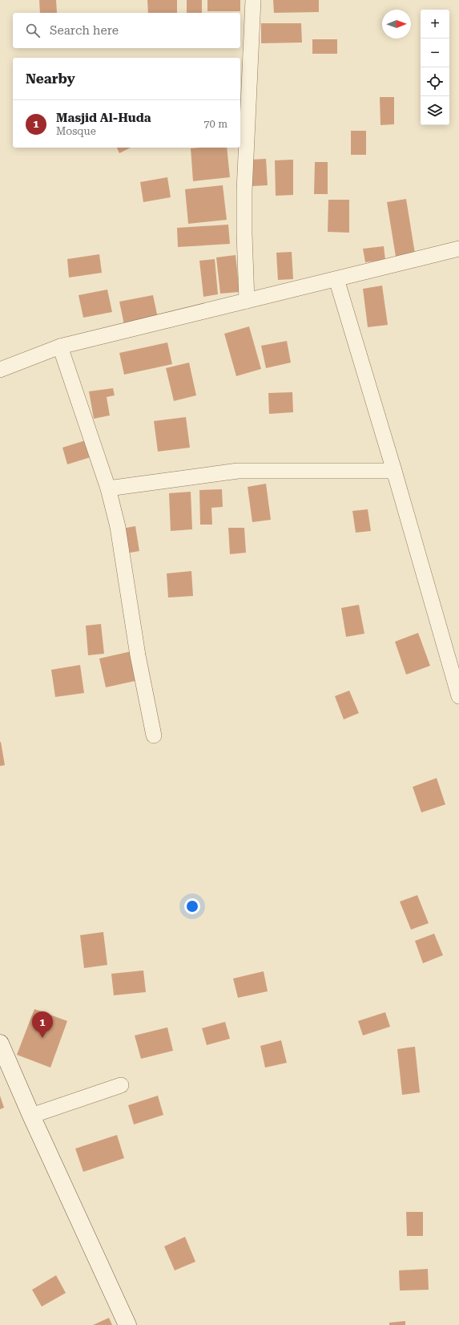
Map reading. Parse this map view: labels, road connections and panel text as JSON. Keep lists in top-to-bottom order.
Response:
{
  "north": "right",
  "page": {
    "map_buttons": ["+", "−"],
    "search": "Search here",
    "heading": "Nearby",
    "list": [
      {
        "mark": "1",
        "name": "Masjid Al-Huda",
        "note": "Mosque",
        "value": "70 m"
      }
    ],
    "pins": "1"
  }
}
